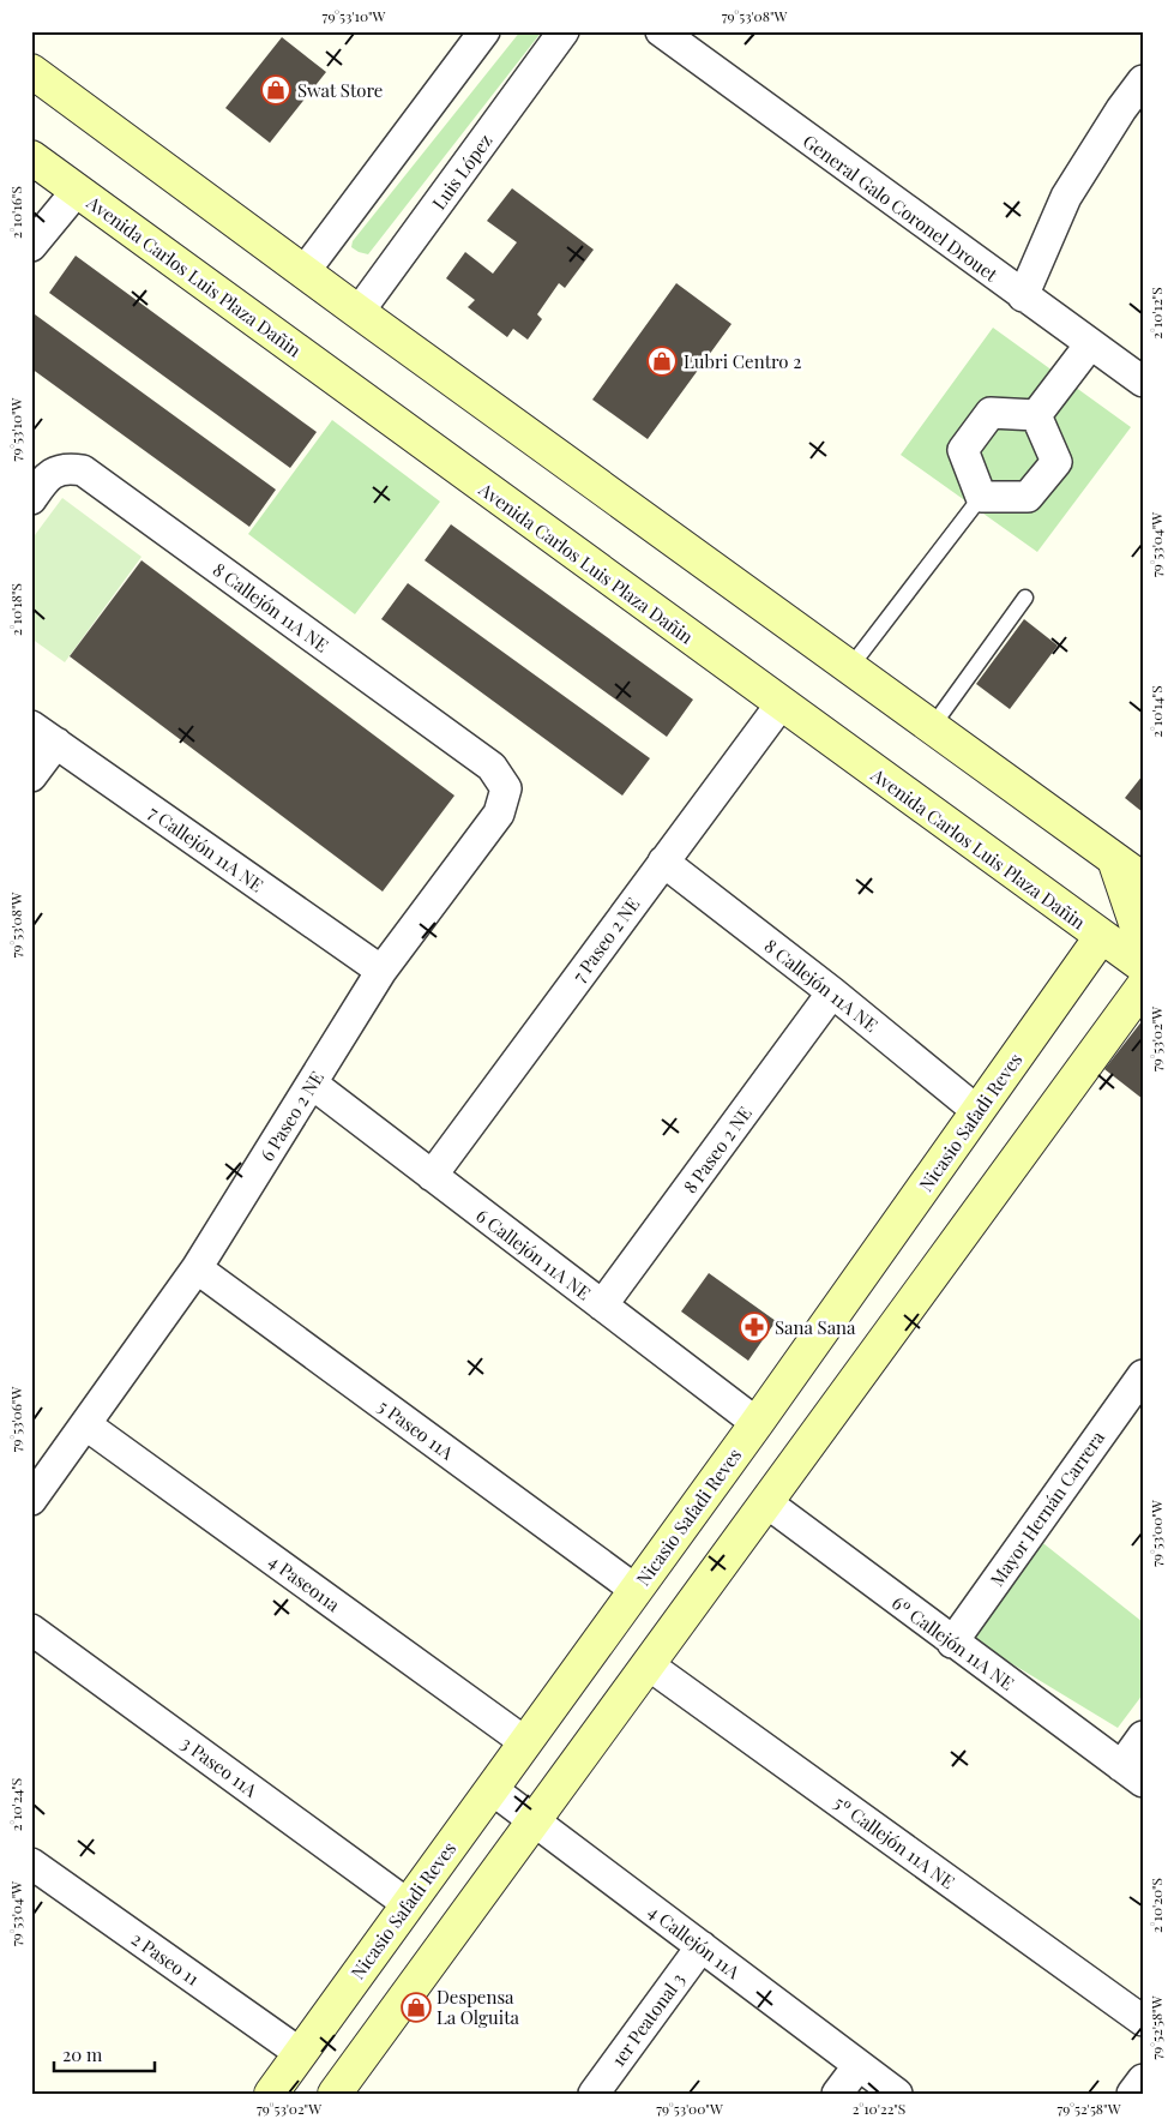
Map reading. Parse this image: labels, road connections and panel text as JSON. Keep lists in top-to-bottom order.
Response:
{
  "streets": {
    "street": [
      "Luis López",
      "General Galo Coronel Drouet",
      "Avenida Carlos Luis Plaza Dañin",
      "8 Callejón 11A NE",
      "7 Callejón 11A NE",
      "7 Paseo 2 NE",
      "6 Paseo 2 NE",
      "Nicasio Safadi Reves",
      "8 Paseo 2 NE",
      "6 Callejón 11A NE",
      "5 Paseo 11A",
      "Mayor Hernán Carrera",
      "4 Paseo11a",
      "6º Callejón 11A NE",
      "3 Paseo 11A",
      "5º Callejón 11A NE",
      "4 Callejón 11A",
      "2 Paseo 11",
      "1er Peatonal 3"
    ]
  },
  "crossings": [
    ["Avenida Carlos Luis Plaza Dañin", "7 Paseo 2 NE"],
    ["Avenida Carlos Luis Plaza Dañin", "Nicasio Safadi Reves"],
    ["8 Callejón 11A NE", "7 Paseo 2 NE"],
    ["8 Callejón 11A NE", "6 Paseo 2 NE"],
    ["8 Callejón 11A NE", "Nicasio Safadi Reves"],
    ["8 Callejón 11A NE", "8 Paseo 2 NE"],
    ["7 Callejón 11A NE", "6 Paseo 2 NE"],
    ["7 Paseo 2 NE", "6 Callejón 11A NE"],
    ["6 Paseo 2 NE", "6 Callejón 11A NE"],
    ["6 Paseo 2 NE", "5 Paseo 11A"],
    ["6 Paseo 2 NE", "4 Paseo11a"],
    ["Nicasio Safadi Reves", "6 Callejón 11A NE"],
    ["Nicasio Safadi Reves", "5 Paseo 11A"],
    ["Nicasio Safadi Reves", "4 Paseo11a"],
    ["Nicasio Safadi Reves", "3 Paseo 11A"],
    ["Nicasio Safadi Reves", "4 Callejón 11A"],
    ["Nicasio Safadi Reves", "2 Paseo 11"],
    ["8 Paseo 2 NE", "6 Callejón 11A NE"],
    ["Mayor Hernán Carrera", "6º Callejón 11A NE"],
    ["4 Callejón 11A", "1er Peatonal 3"]
  ],
  "places": {
    "shop": ["Swat Store", "Lubri Centro 2", "Despensa La Olguita"],
    "pharmacy": ["Sana Sana"]
  },
  "scale_bar": "20 m",
  "coordinates": [
    "79°53'10\"W",
    "79°53'08\"W",
    "2°10'16\"S",
    "2°10'12\"S",
    "79°53'04\"W",
    "2°10'18\"S",
    "2°10'14\"S",
    "79°53'02\"W",
    "79°53'06\"W",
    "79°53'00\"W",
    "2°10'24\"S",
    "2°10'20\"S",
    "79°52'58\"W",
    "2°10'22\"S"
  ]
}
